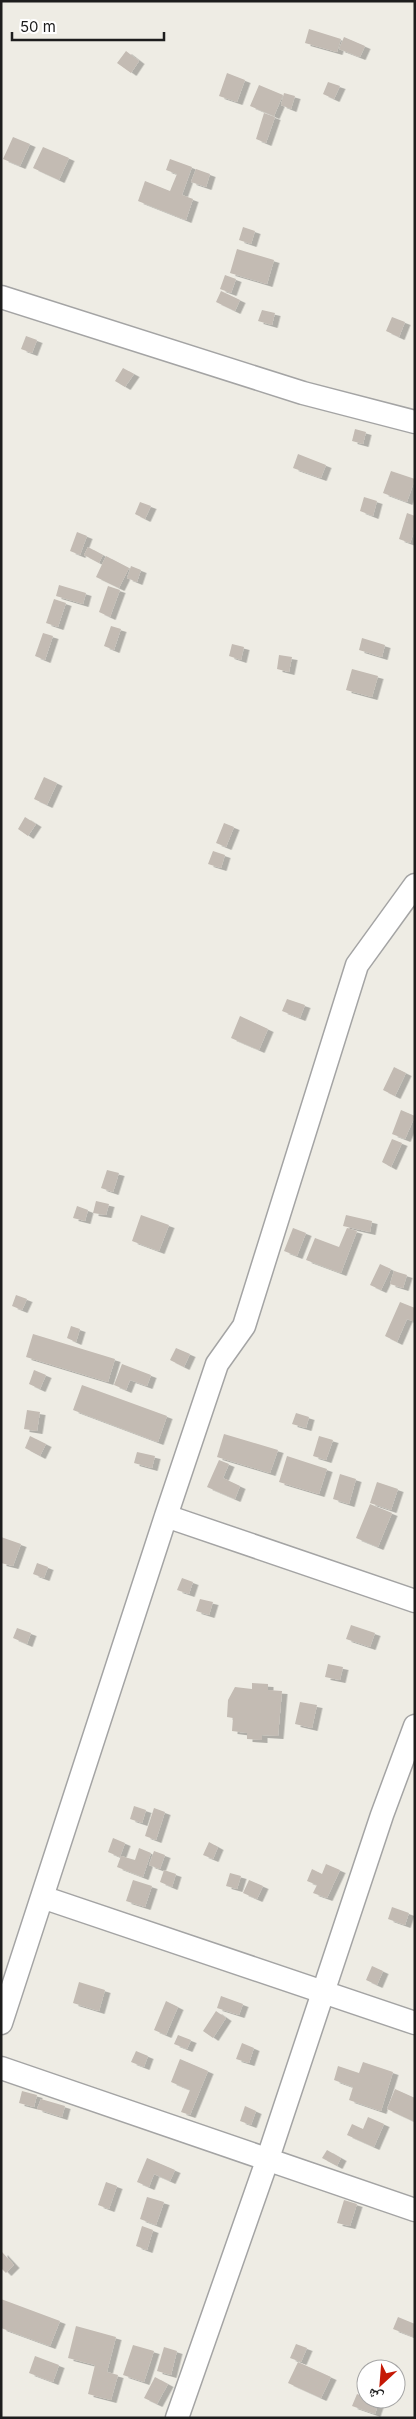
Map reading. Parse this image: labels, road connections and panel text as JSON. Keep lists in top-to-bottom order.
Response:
{
  "scale_bar": "50 m",
  "north": "bottom left"
}
